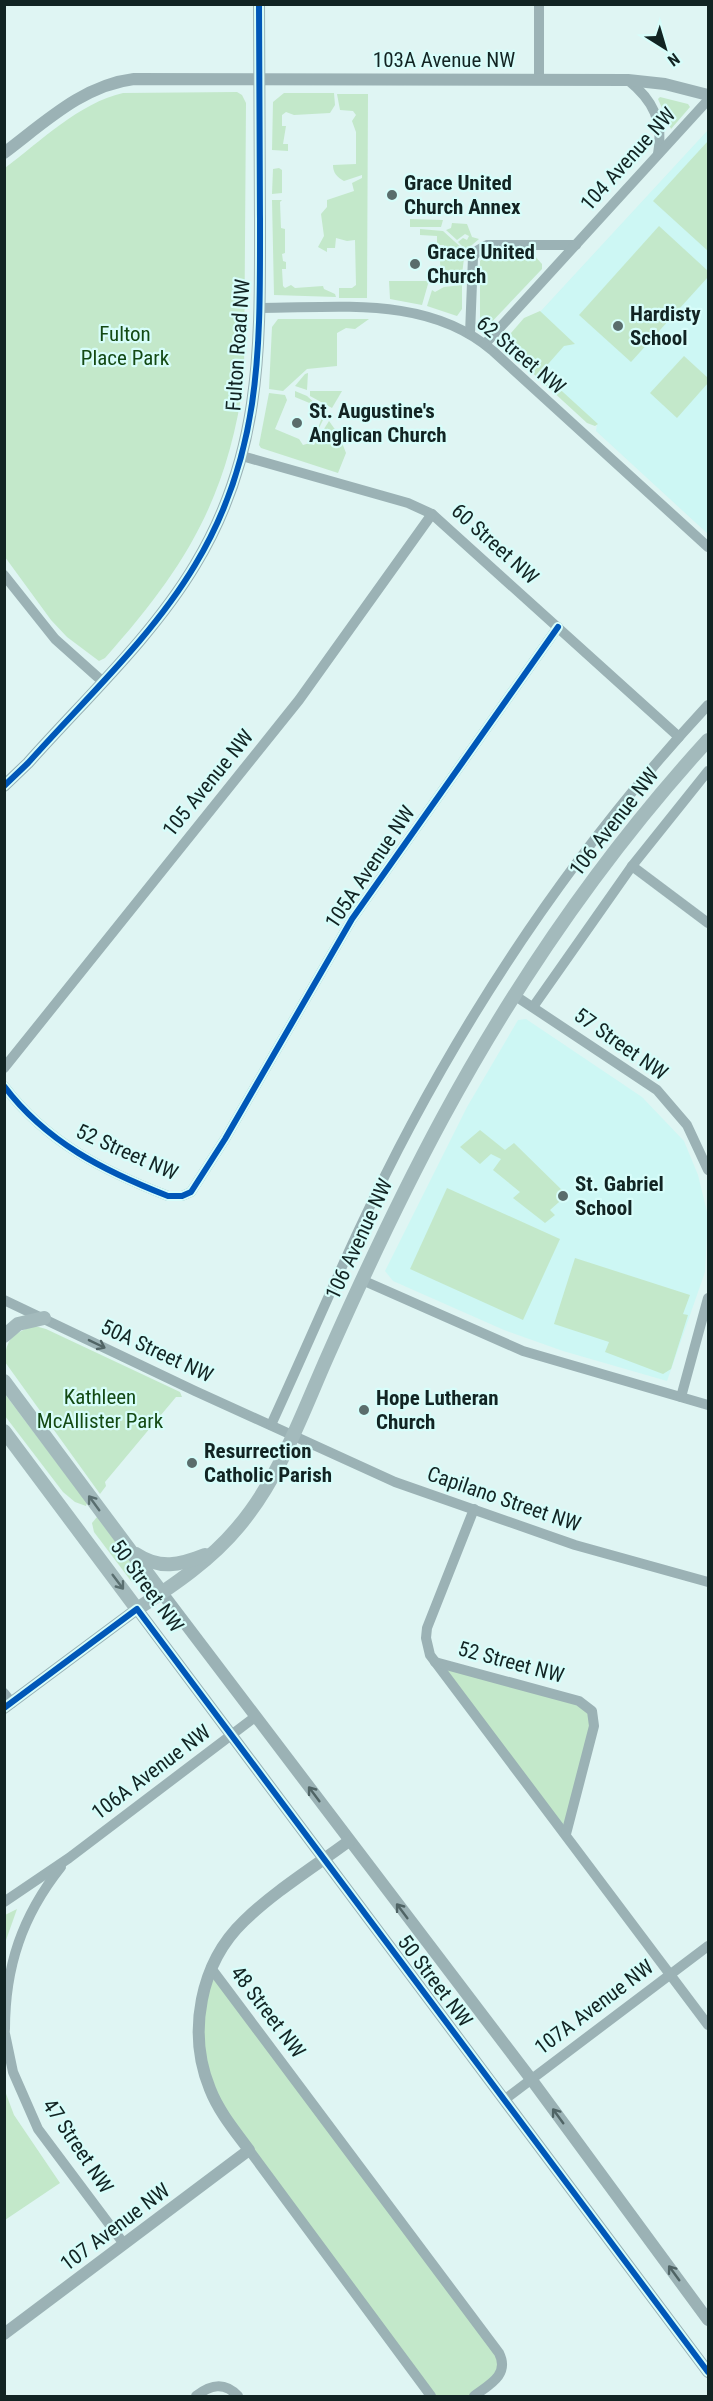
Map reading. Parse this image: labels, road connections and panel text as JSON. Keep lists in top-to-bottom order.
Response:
{
  "streets": {
    "main road": ["106 Avenue NW", "50 Street NW"],
    "street": [
      "103A Avenue NW",
      "104 Avenue NW",
      "Fulton Road NW",
      "62 Street NW",
      "60 Street NW",
      "105 Avenue NW",
      "105A Avenue NW",
      "57 Street NW",
      "52 Street NW",
      "50A Street NW",
      "Capilano Street NW",
      "106A Avenue NW",
      "107A Avenue NW",
      "48 Street NW",
      "47 Street NW",
      "107 Avenue NW"
    ]
  },
  "crossings": [
    ["103A Avenue NW", "Fulton Road NW"],
    ["104 Avenue NW", "62 Street NW"],
    ["Fulton Road NW", "62 Street NW"],
    ["Fulton Road NW", "60 Street NW"],
    ["60 Street NW", "105 Avenue NW"],
    ["60 Street NW", "106 Avenue NW"],
    ["60 Street NW", "105A Avenue NW"],
    ["106 Avenue NW", "57 Street NW"],
    ["106 Avenue NW", "50A Street NW"],
    ["106 Avenue NW", "Capilano Street NW"],
    ["106 Avenue NW", "50 Street NW"],
    ["105A Avenue NW", "52 Street NW"],
    ["52 Street NW", "107A Avenue NW"],
    ["50A Street NW", "Capilano Street NW"],
    ["50 Street NW", "106A Avenue NW"],
    ["50 Street NW", "107A Avenue NW"],
    ["106A Avenue NW", "47 Street NW"],
    ["48 Street NW", "107 Avenue NW"],
    ["47 Street NW", "107 Avenue NW"]
  ],
  "one_way": ["50A Street NW"],
  "parks": ["Fulton Place Park", "Kathleen McAllister Park"],
  "places": [
    "Grace United Church Annex",
    "Grace United Church",
    "Hardisty School",
    "St. Augustine's Anglican Church",
    "St. Gabriel School",
    "Hope Lutheran Church",
    "Resurrection Catholic Parish"
  ],
  "north": "bottom right"
}
